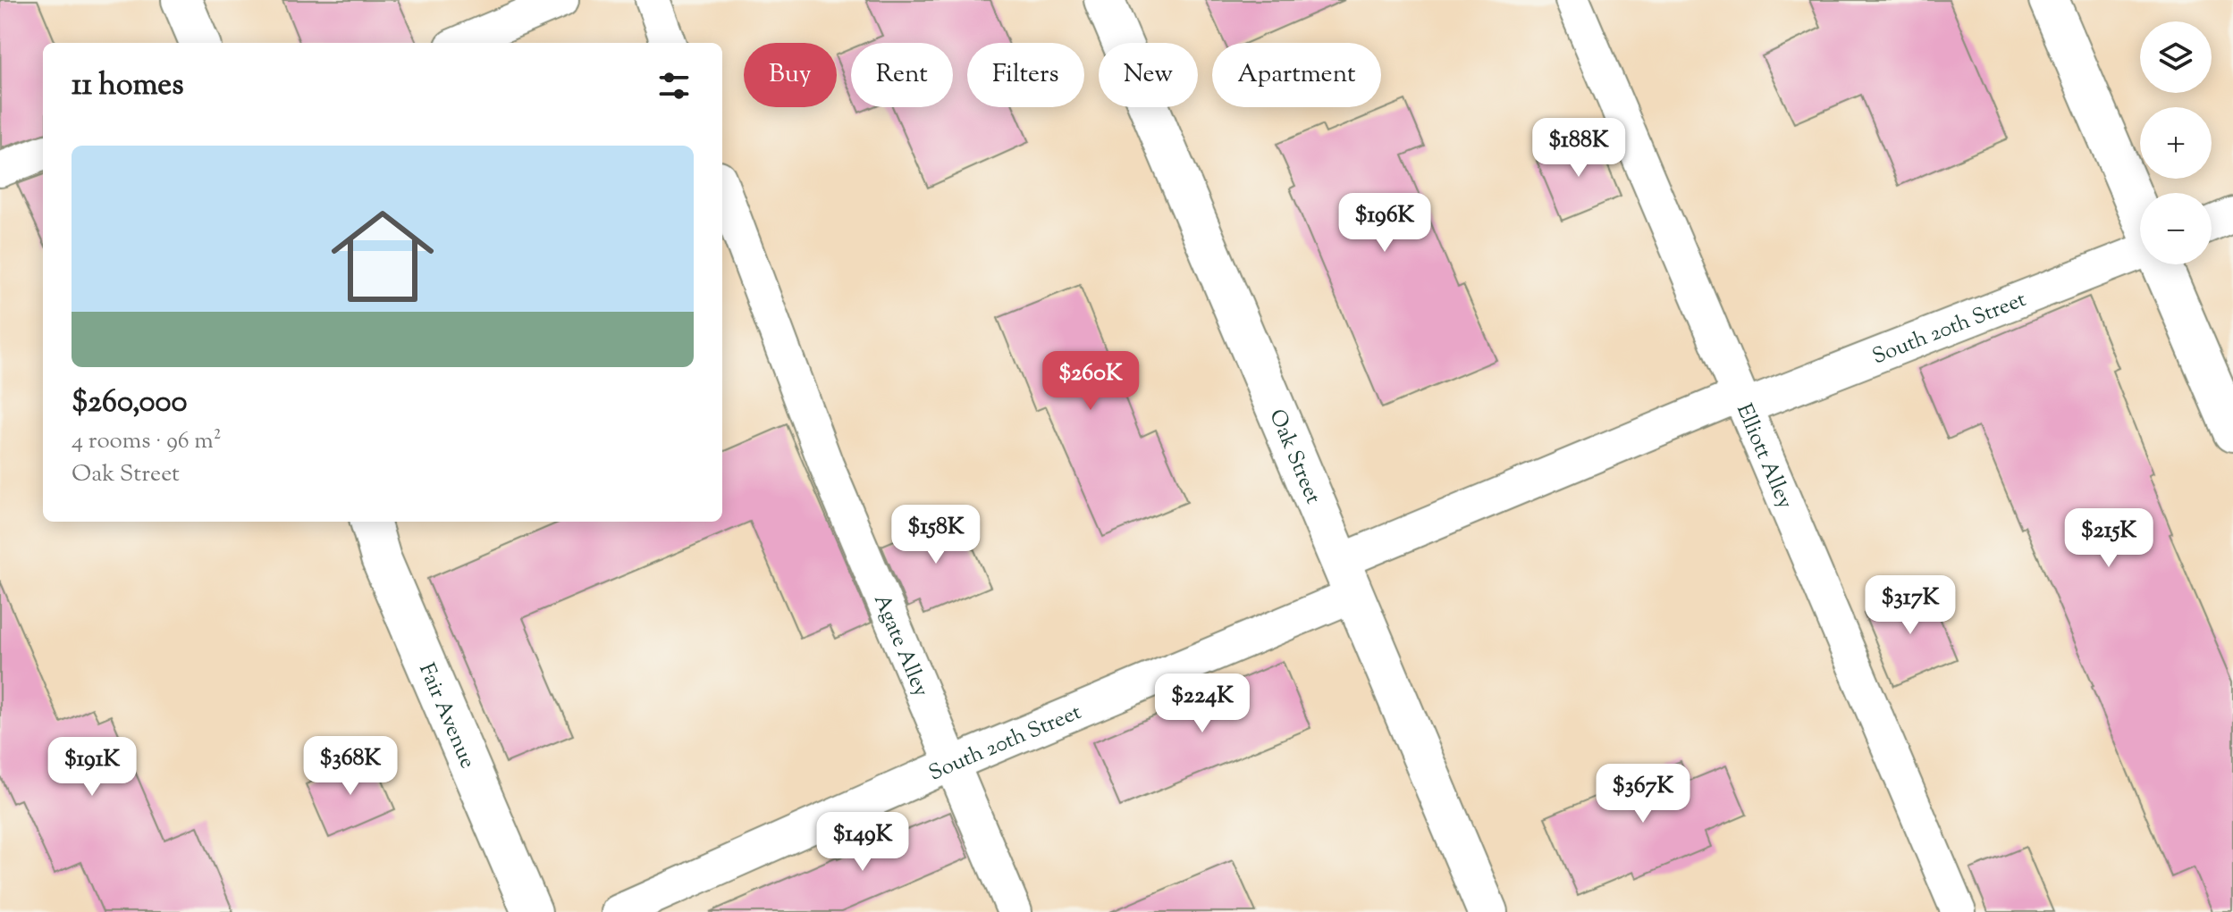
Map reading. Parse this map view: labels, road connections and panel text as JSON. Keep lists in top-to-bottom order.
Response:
{
  "streets": {
    "street": ["Oak Street", "Fair Avenue"],
    "lane": ["South 20th Street", "Elliott Alley", "Agate Alley"]
  },
  "crossings": [
    ["South 20th Street", "Oak Street"],
    ["South 20th Street", "Elliott Alley"],
    ["South 20th Street", "Agate Alley"]
  ],
  "page": {
    "map_buttons": ["+", "−"],
    "chip": [
      "Buy",
      "Rent",
      "Filters",
      "New",
      "Apartment"
    ],
    "heading": "11 homes",
    "price": [
      "$188K",
      "$196K",
      "$260K",
      "$158K",
      "$215K",
      "$317K",
      "$224K",
      "$368K",
      "$191K",
      "$367K",
      "$149K"
    ],
    "list": [
      {
        "name": "$260,000",
        "note": "4 rooms · 96 m² · Oak Street"
      }
    ]
  }
}
